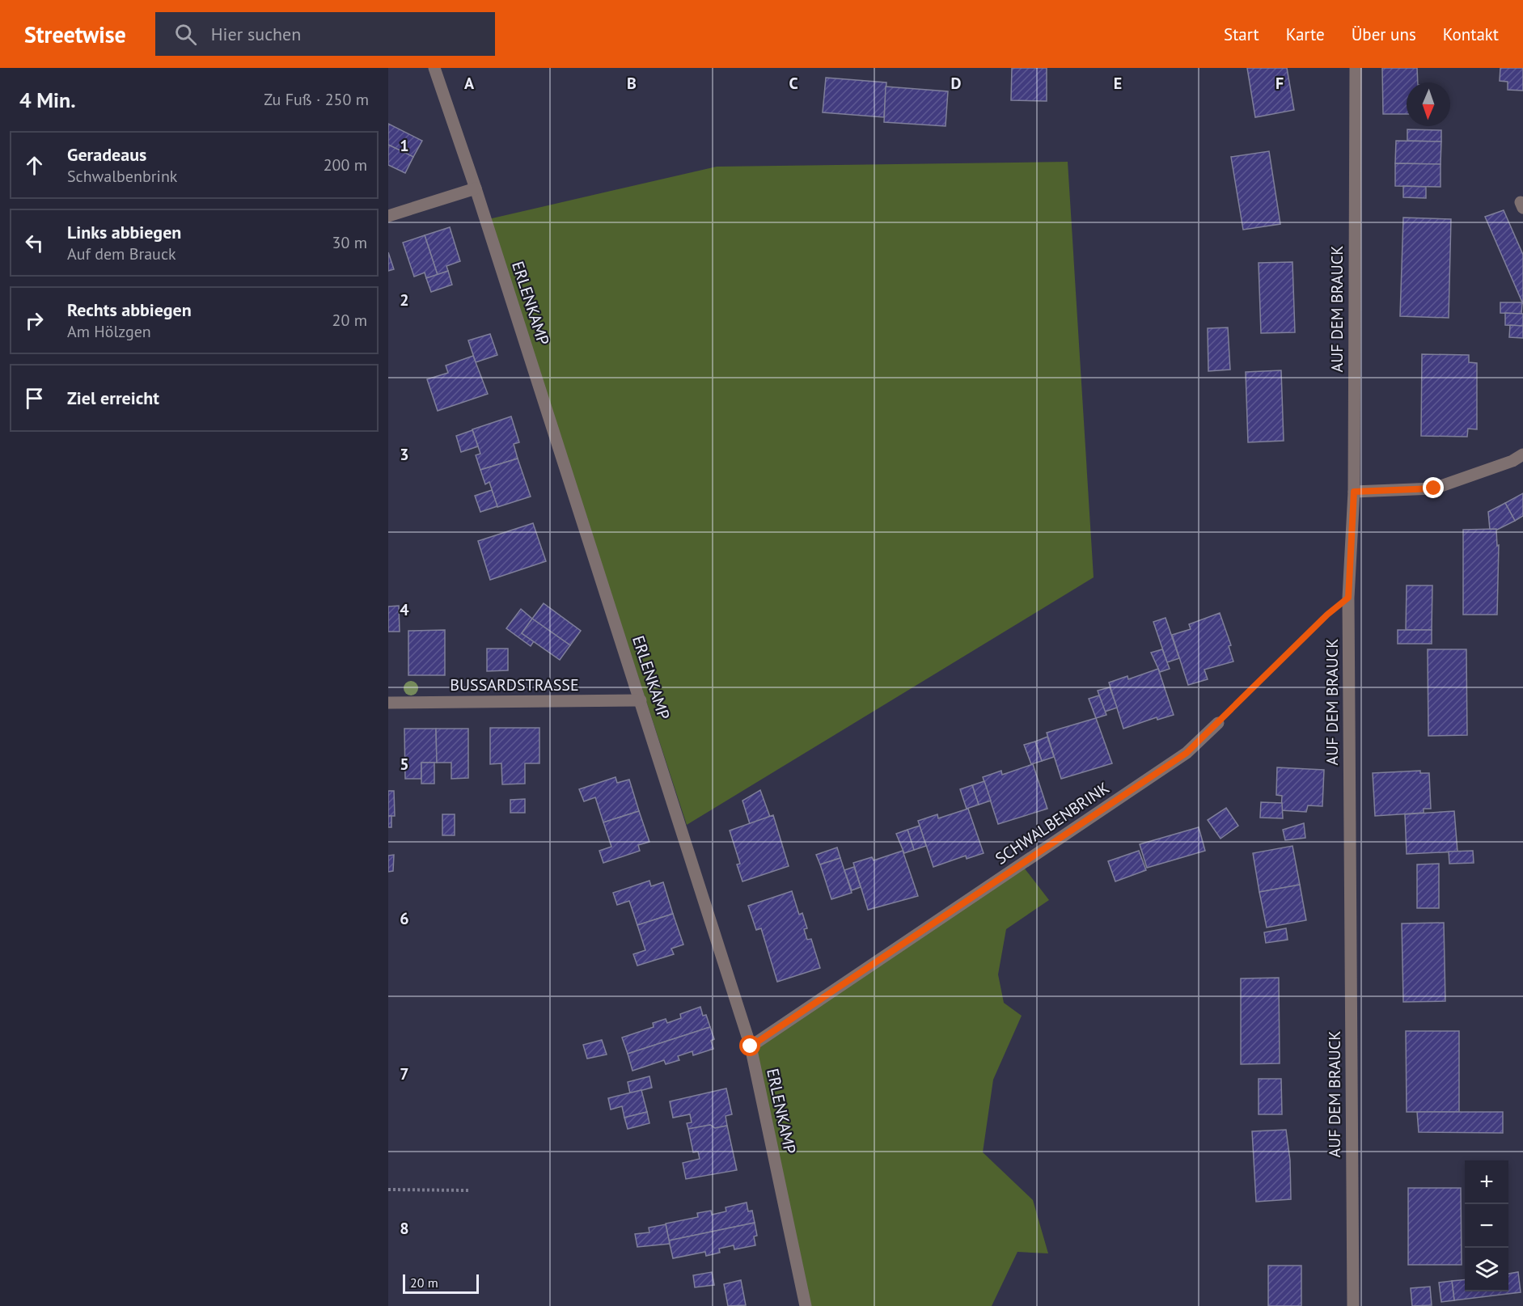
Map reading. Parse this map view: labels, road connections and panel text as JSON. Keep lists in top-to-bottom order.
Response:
{
  "streets": {
    "street": [
      "ERLENKAMP",
      "AUF DEM BRAUCK",
      "BUSSARDSTRASSE",
      "SCHWALBENBRINK"
    ]
  },
  "crossings": [
    ["ERLENKAMP", "BUSSARDSTRASSE"],
    ["ERLENKAMP", "SCHWALBENBRINK"]
  ],
  "scale_bar": "20 m",
  "north": "bottom",
  "page": {
    "header": "Streetwise",
    "search": "Hier suchen",
    "nav": [
      "Start",
      "Karte",
      "Über uns",
      "Kontakt"
    ],
    "heading": ["4 Min.", "Zu Fuß · 250 m"],
    "list": [
      ["Geradeaus", "Schwalbenbrink", "200 m"],
      ["Links abbiegen", "Auf dem Brauck", "30 m"],
      ["Rechts abbiegen", "Am Hölzgen", "20 m"],
      "Ziel erreicht"
    ],
    "map_buttons": ["+", "−"],
    "scale": "20 m"
  },
  "grid": {
    "columns": [
      "A",
      "B",
      "C",
      "D",
      "E",
      "F"
    ],
    "rows": [
      "1",
      "2",
      "3",
      "4",
      "5",
      "6",
      "7",
      "8"
    ]
  }
}
